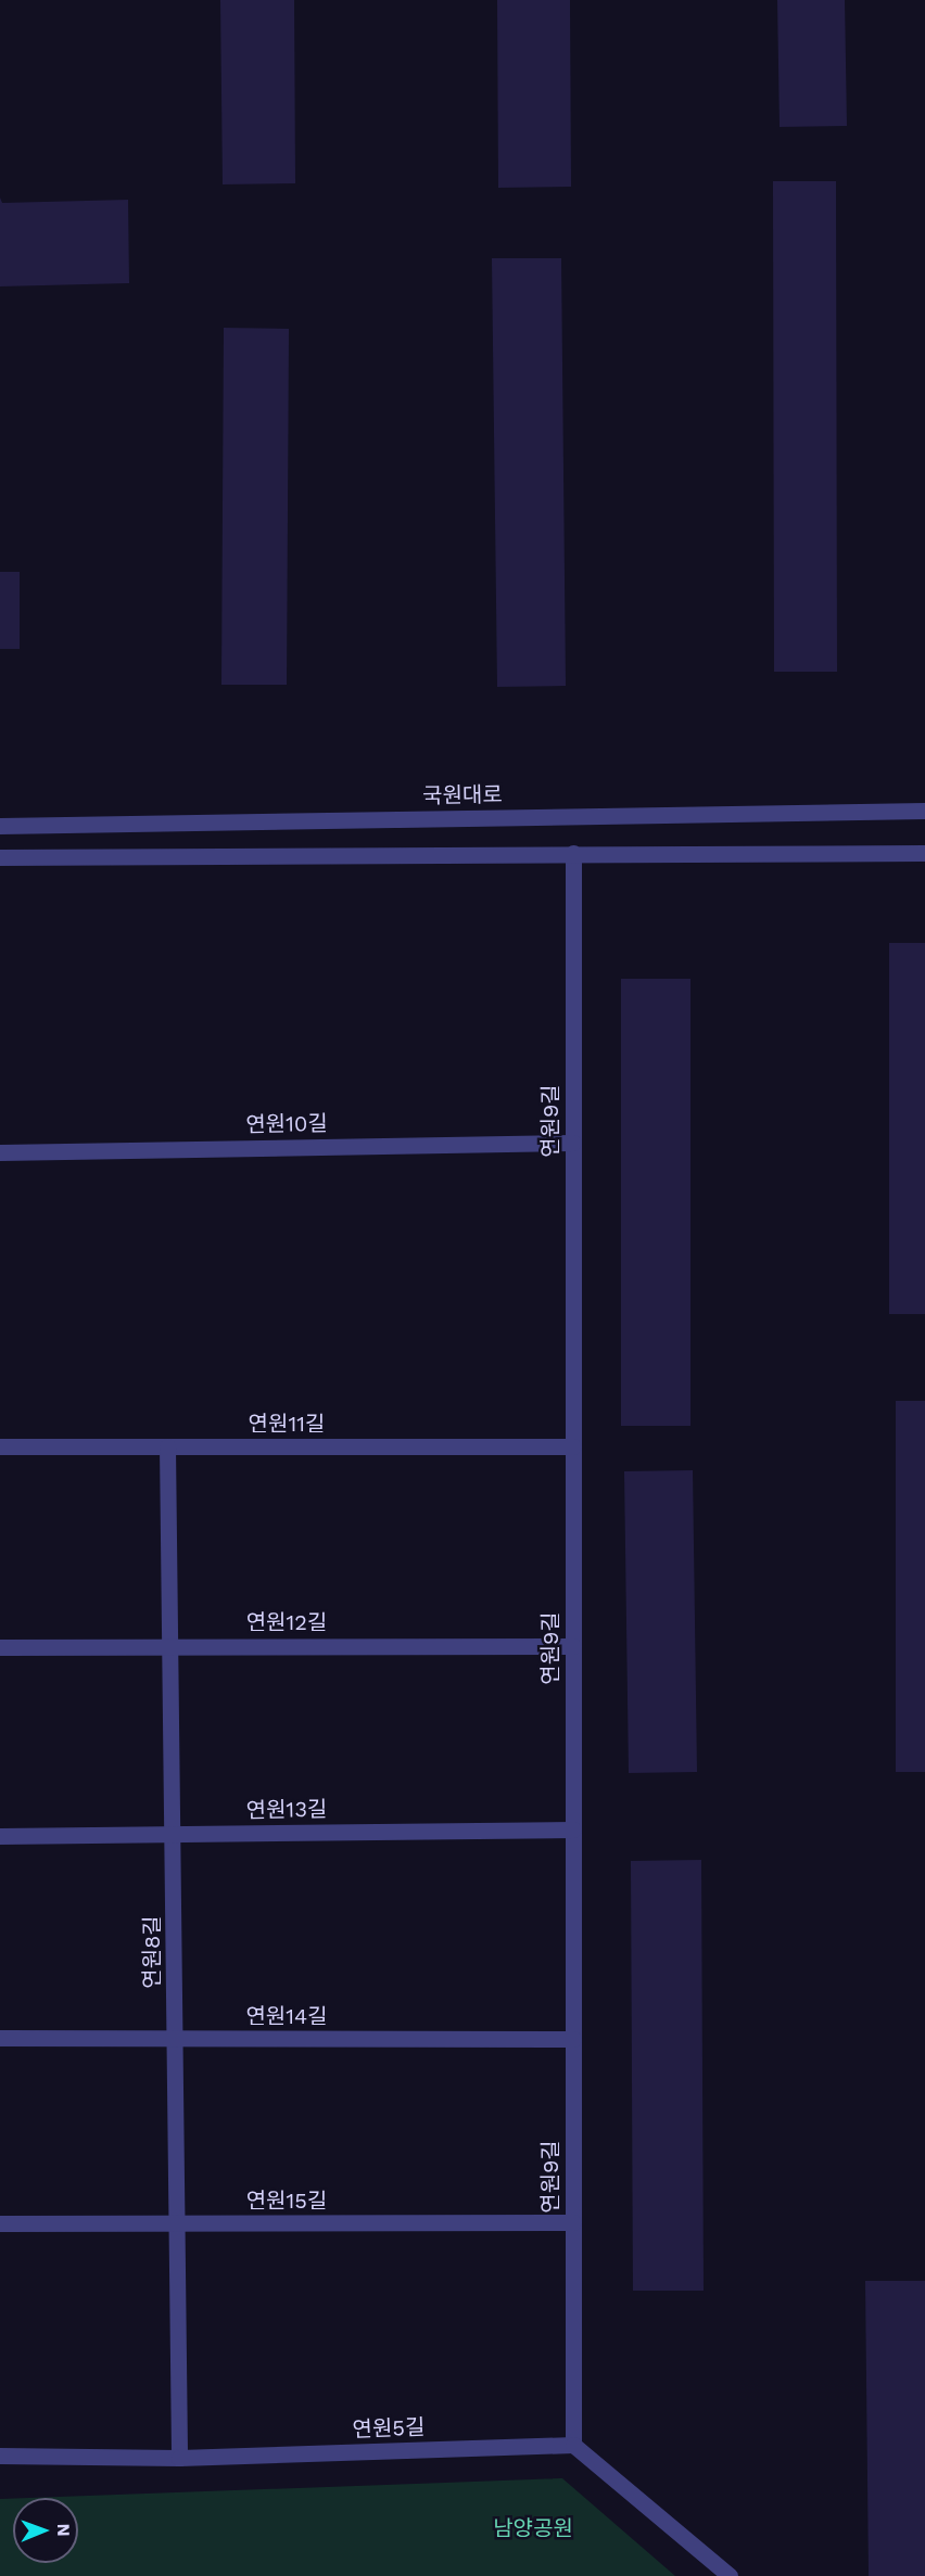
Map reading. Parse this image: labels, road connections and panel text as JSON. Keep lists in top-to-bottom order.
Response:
{
  "streets": {
    "street": [
      "국원대로",
      "연원9길",
      "연원10길",
      "연원11길",
      "연원12길",
      "연원13길",
      "연원8길",
      "연원14길",
      "연원15길",
      "연원5길"
    ]
  },
  "crossings": [
    ["연원9길", "연원10길"],
    ["연원9길", "연원11길"],
    ["연원9길", "연원12길"],
    ["연원9길", "연원13길"],
    ["연원9길", "연원14길"],
    ["연원9길", "연원15길"],
    ["연원9길", "연원5길"],
    ["연원11길", "연원8길"],
    ["연원12길", "연원8길"],
    ["연원13길", "연원8길"],
    ["연원8길", "연원14길"],
    ["연원8길", "연원15길"],
    ["연원8길", "연원5길"]
  ],
  "parks": ["남양공원"],
  "north": "right"
}
